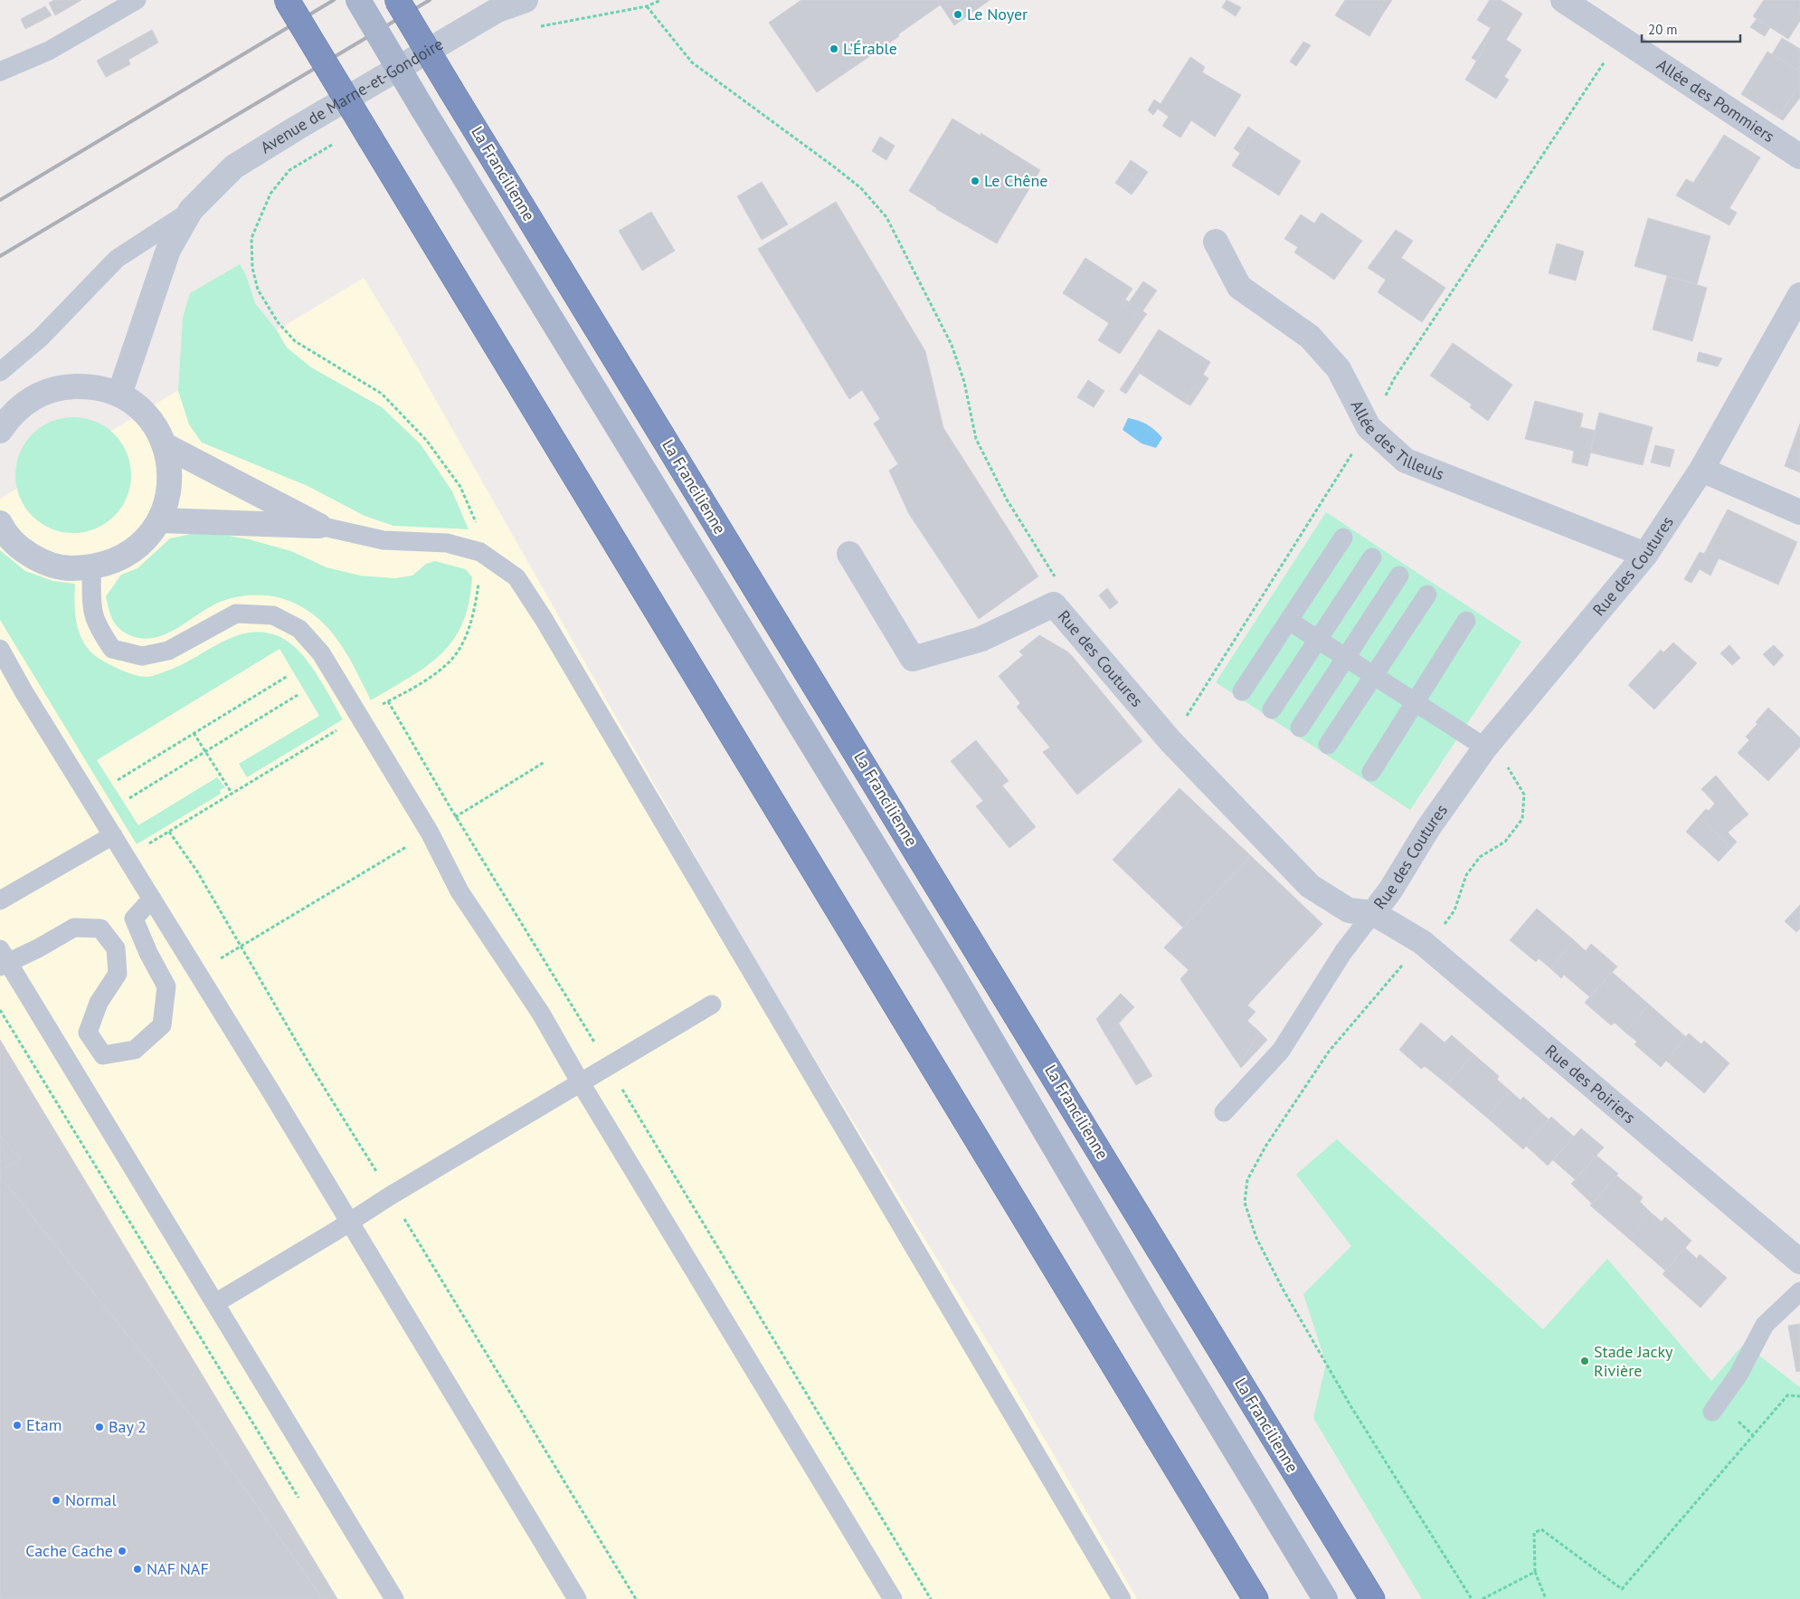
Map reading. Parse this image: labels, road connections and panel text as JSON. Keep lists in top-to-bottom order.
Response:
{
  "streets": {
    "highway": ["La Francilienne"],
    "street": [
      "Avenue de Marne-et-Gondoire",
      "Allée des Pommiers",
      "Allée des Tilleuls",
      "Rue des Coutures",
      "Rue des Poiriers"
    ]
  },
  "crossings": [
    ["Allée des Tilleuls", "Rue des Coutures"],
    ["Rue des Coutures", "Rue des Poiriers"]
  ],
  "places": [
    "Le Noyer",
    "L'Érable",
    "Le Chêne",
    "Stade Jacky Rivière",
    "Etam",
    "Bay 2",
    "Normal",
    "Cache Cache",
    "NAF NAF"
  ],
  "scale_bar": "20 m"
}
